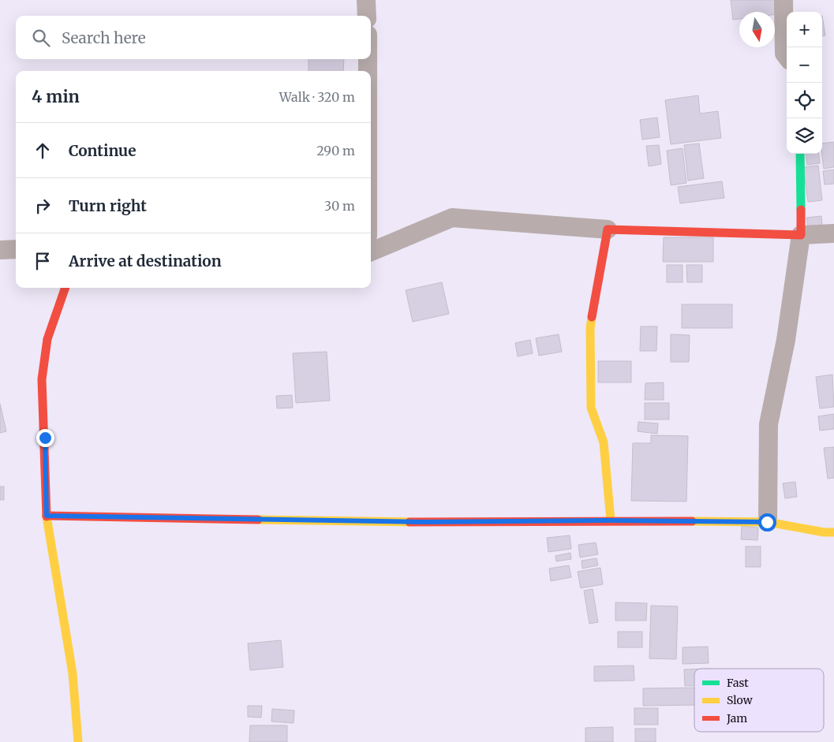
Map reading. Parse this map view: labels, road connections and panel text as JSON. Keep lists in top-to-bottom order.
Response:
{
  "legend": ["Fast", "Slow", "Jam"],
  "north": "bottom",
  "page": {
    "map_buttons": ["+", "−"],
    "search": "Search here",
    "heading": ["4 min", "Walk · 320 m"],
    "list": [
      ["Continue", "290 m"],
      ["Turn right", "30 m"],
      "Arrive at destination"
    ]
  }
}
